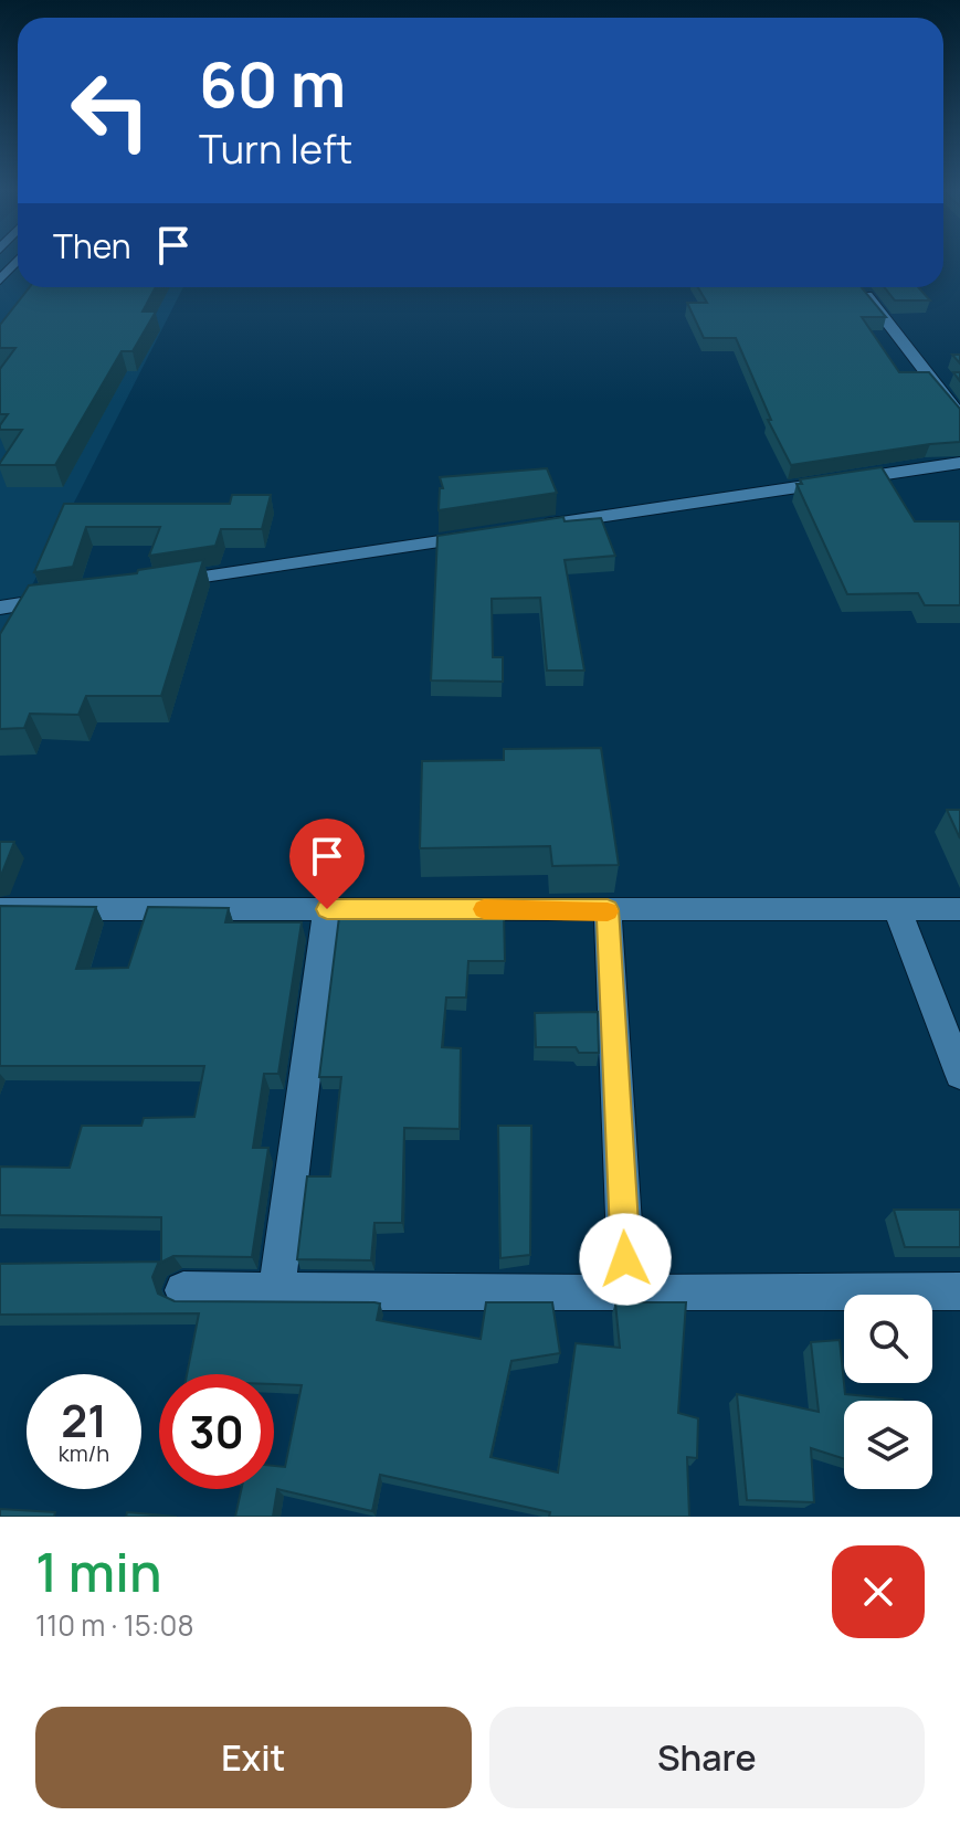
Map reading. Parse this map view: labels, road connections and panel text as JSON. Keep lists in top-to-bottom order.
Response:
{
  "page": {
    "turn": ["60 m", "Turn left"],
    "then": "Then",
    "speed": "21 km/h",
    "limit": "30",
    "heading": ["1 min", "110 m · 15:08"],
    "buttons": ["Exit", "Share"]
  }
}
